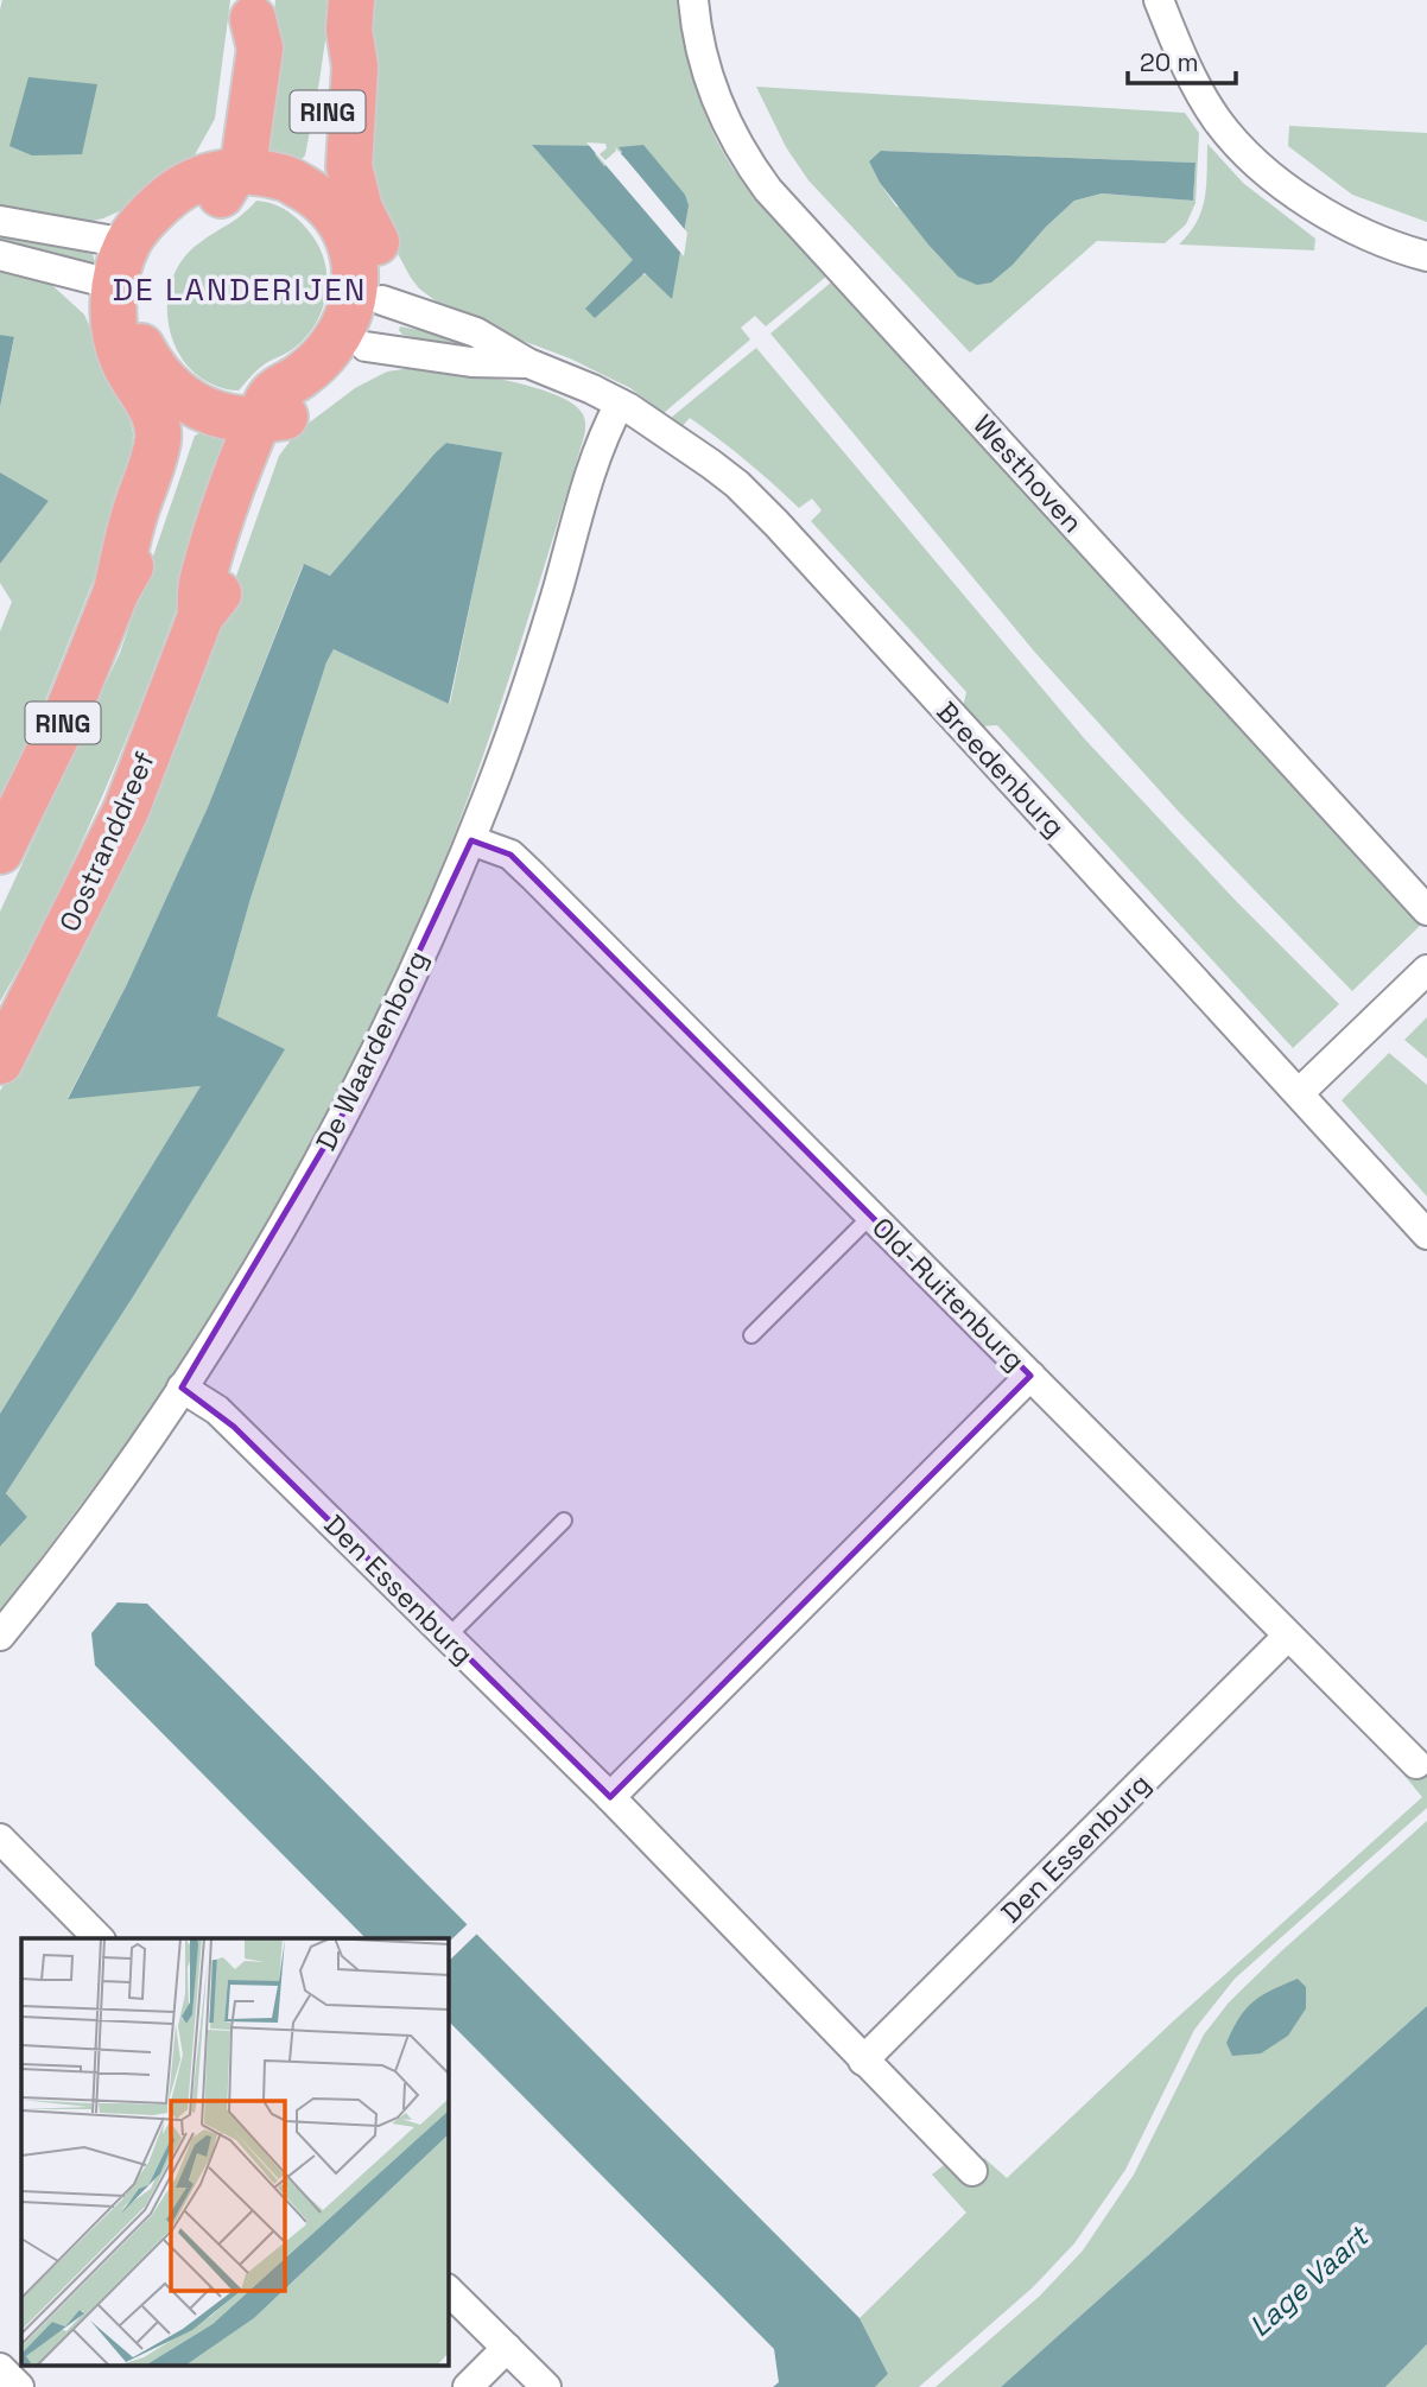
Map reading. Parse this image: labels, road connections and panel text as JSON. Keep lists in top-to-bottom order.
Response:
{
  "streets": {
    "main road": ["RING", "Oostranddreef"],
    "street": [
      "Westhoven",
      "Breedenburg",
      "De Waardenborg",
      "Old-Ruitenburg",
      "Den Essenburg"
    ]
  },
  "crossings": [
    ["Breedenburg", "Oostranddreef"],
    ["Breedenburg", "De Waardenborg"],
    ["De Waardenborg", "Old-Ruitenburg"],
    ["De Waardenborg", "Den Essenburg"],
    ["Old-Ruitenburg", "Den Essenburg"]
  ],
  "districts": ["DE LANDERIJEN"],
  "water": ["Lage Vaart"],
  "scale_bar": "20 m"
}
